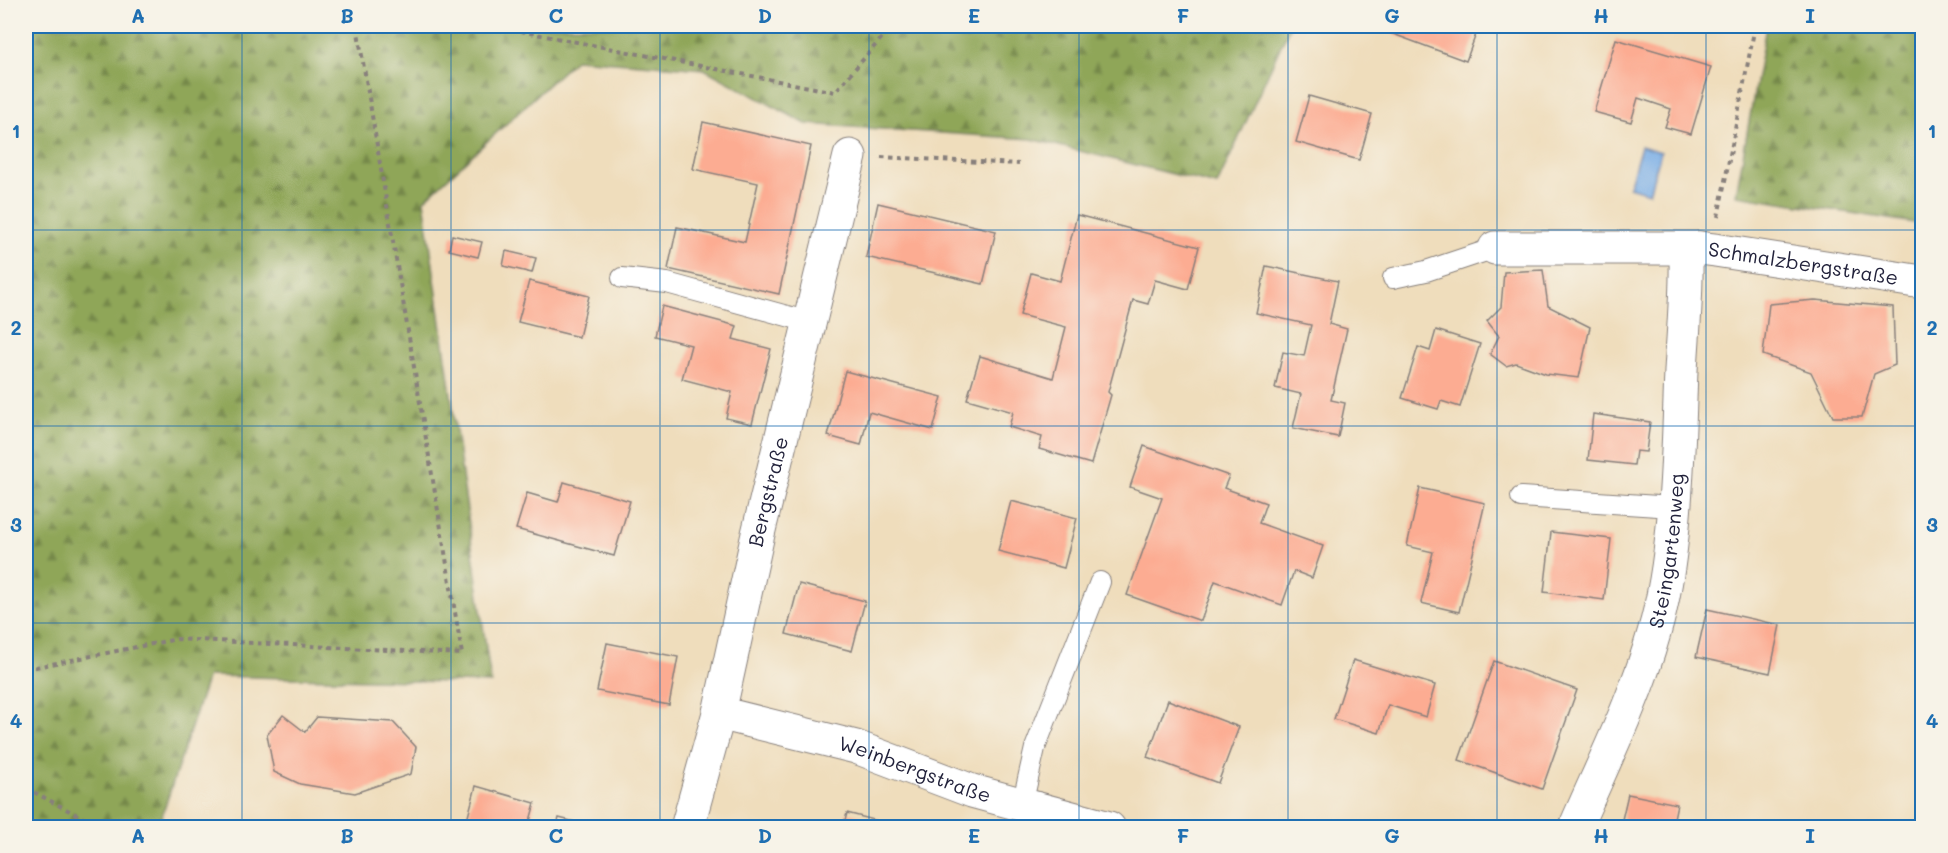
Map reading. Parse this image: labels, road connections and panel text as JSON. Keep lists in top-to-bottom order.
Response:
{
  "streets": {
    "street": [
      "Schmalzbergstraße",
      "Bergstraße",
      "Steingartenweg",
      "Weinbergstraße"
    ]
  },
  "crossings": [
    ["Schmalzbergstraße", "Steingartenweg"],
    ["Bergstraße", "Weinbergstraße"]
  ],
  "grid": {
    "columns": [
      "A",
      "B",
      "C",
      "D",
      "E",
      "F",
      "G",
      "H",
      "I"
    ],
    "rows": [
      "1",
      "2",
      "3",
      "4"
    ]
  }
}
